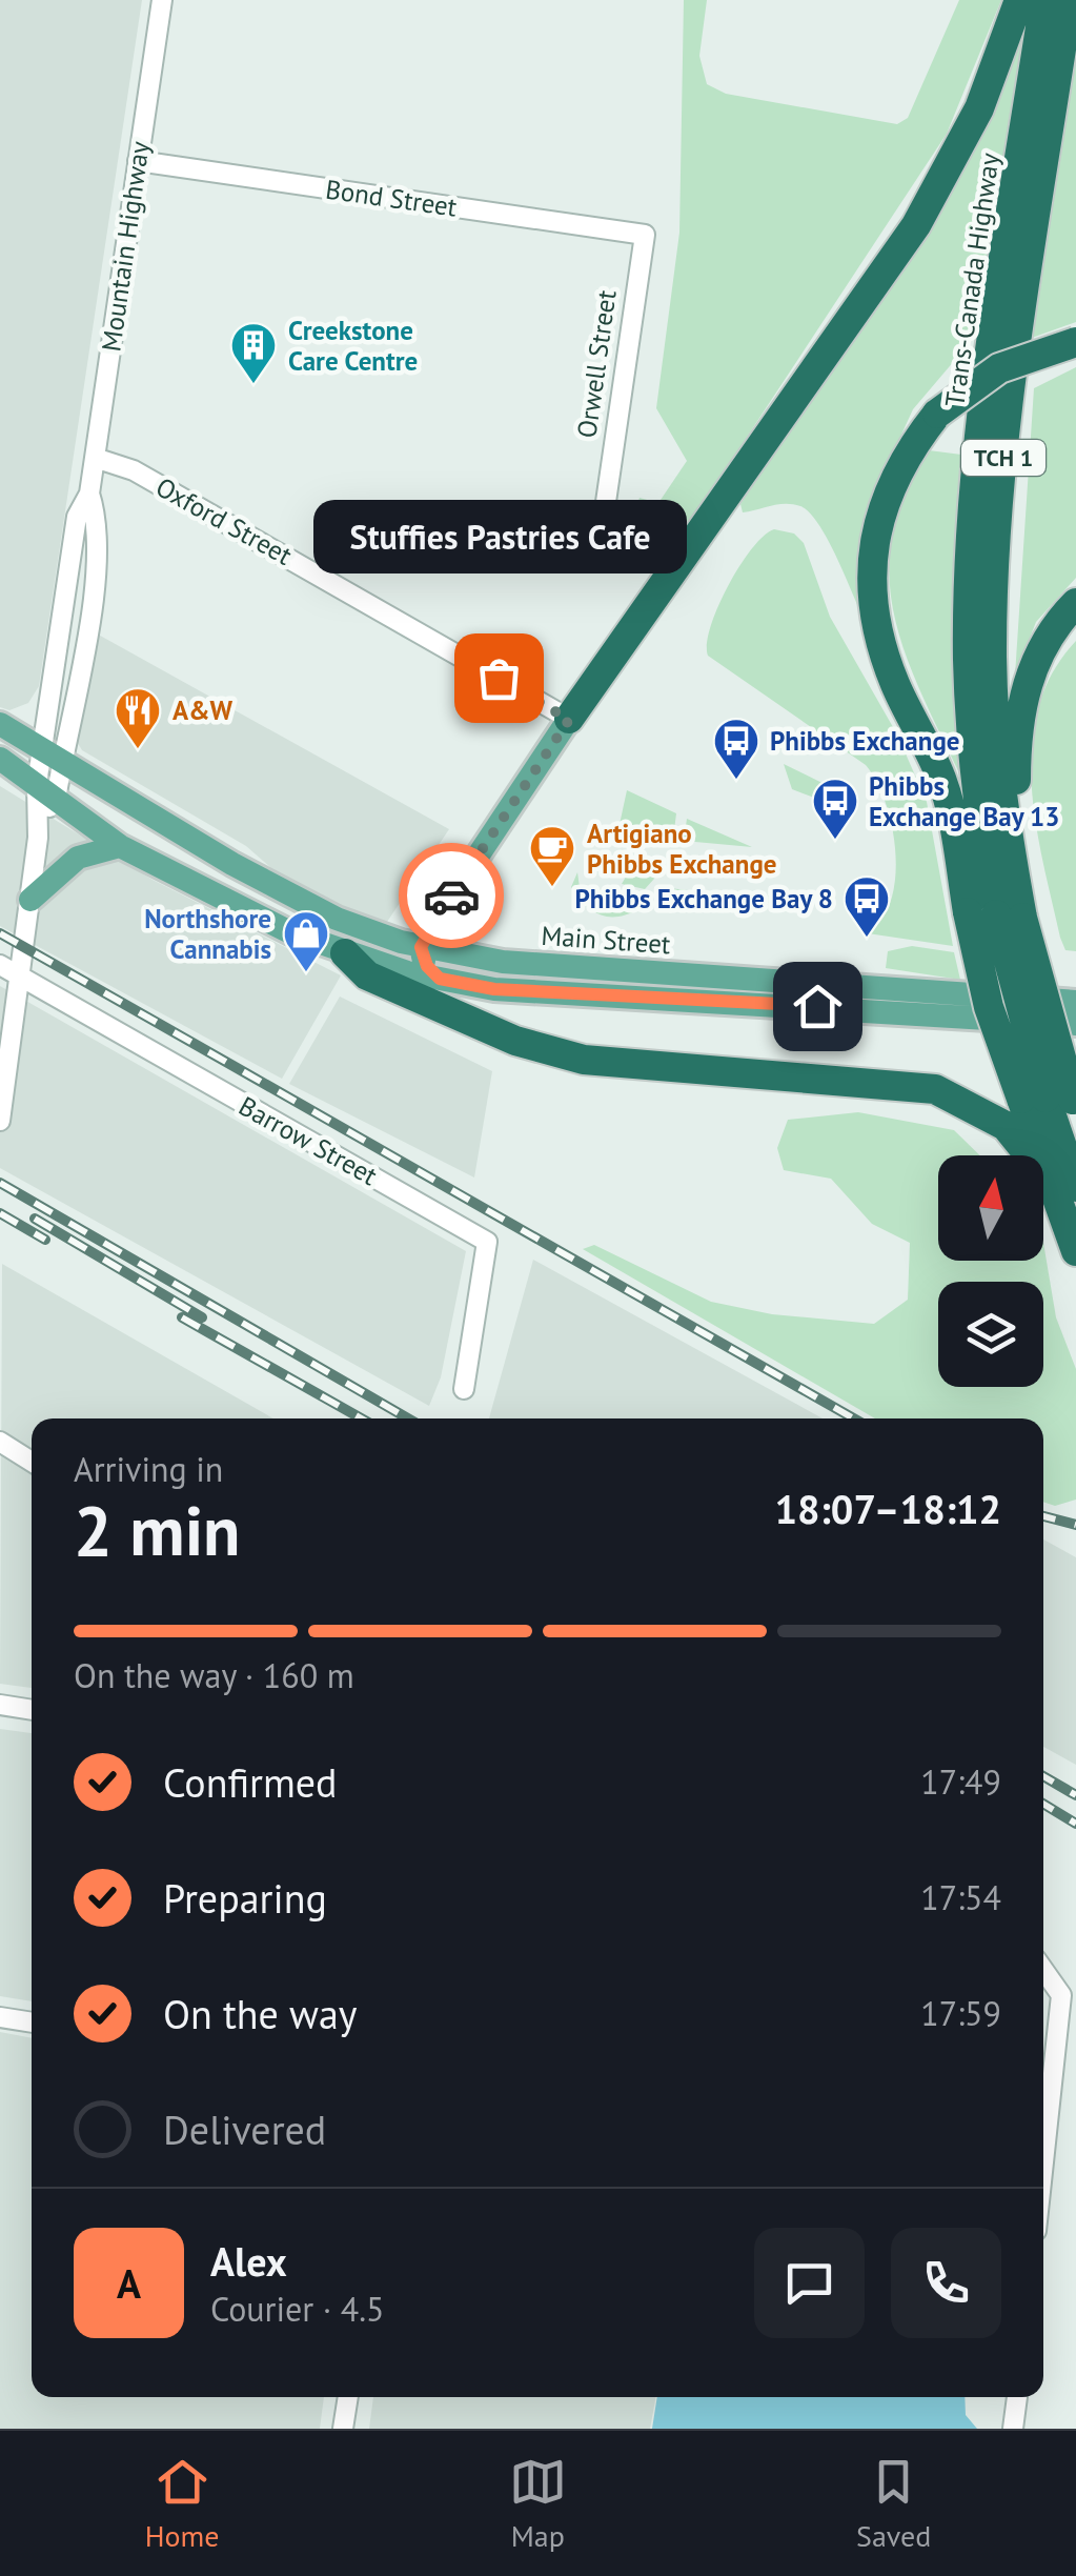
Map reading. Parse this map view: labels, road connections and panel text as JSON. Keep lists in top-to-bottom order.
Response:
{
  "streets": {
    "highway": ["Trans-Canada Highway", "TCH 1"],
    "main road": ["Main Street"],
    "street": [
      "Bond Street",
      "Mountain Highway",
      "Orwell Street",
      "Oxford Street",
      "Barrow Street"
    ]
  },
  "crossings": [
    ["Bond Street", "Mountain Highway"],
    ["Bond Street", "Orwell Street"],
    ["Mountain Highway", "Oxford Street"],
    ["Mountain Highway", "Main Street"],
    ["Mountain Highway", "Barrow Street"]
  ],
  "places": {
    "building": ["Creekstone Care Centre"],
    "other": ["Stuffies Pastries Cafe"],
    "restaurant": ["A&W"],
    "bus stop": ["Phibbs Exchange", "Phibbs Exchange Bay 13", "Phibbs Exchange Bay 8"],
    "cafe": ["Artigiano Phibbs Exchange"],
    "shop": ["Northshore Cannabis"]
  },
  "north": "top",
  "page": {
    "bubble": "Stuffies Pastries Cafe",
    "heading": ["2 min", "Arriving in", "18:07–18:12"],
    "panel": ["Alex", "Courier · 4.5"],
    "bar": "On the way · 160 m",
    "list": [
      ["Confirmed", "17:49"],
      ["Preparing", "17:54"],
      ["On the way", "17:59"],
      "Delivered"
    ],
    "round": "A",
    "tabs": ["Home", "Map", "Saved"]
  }
}
